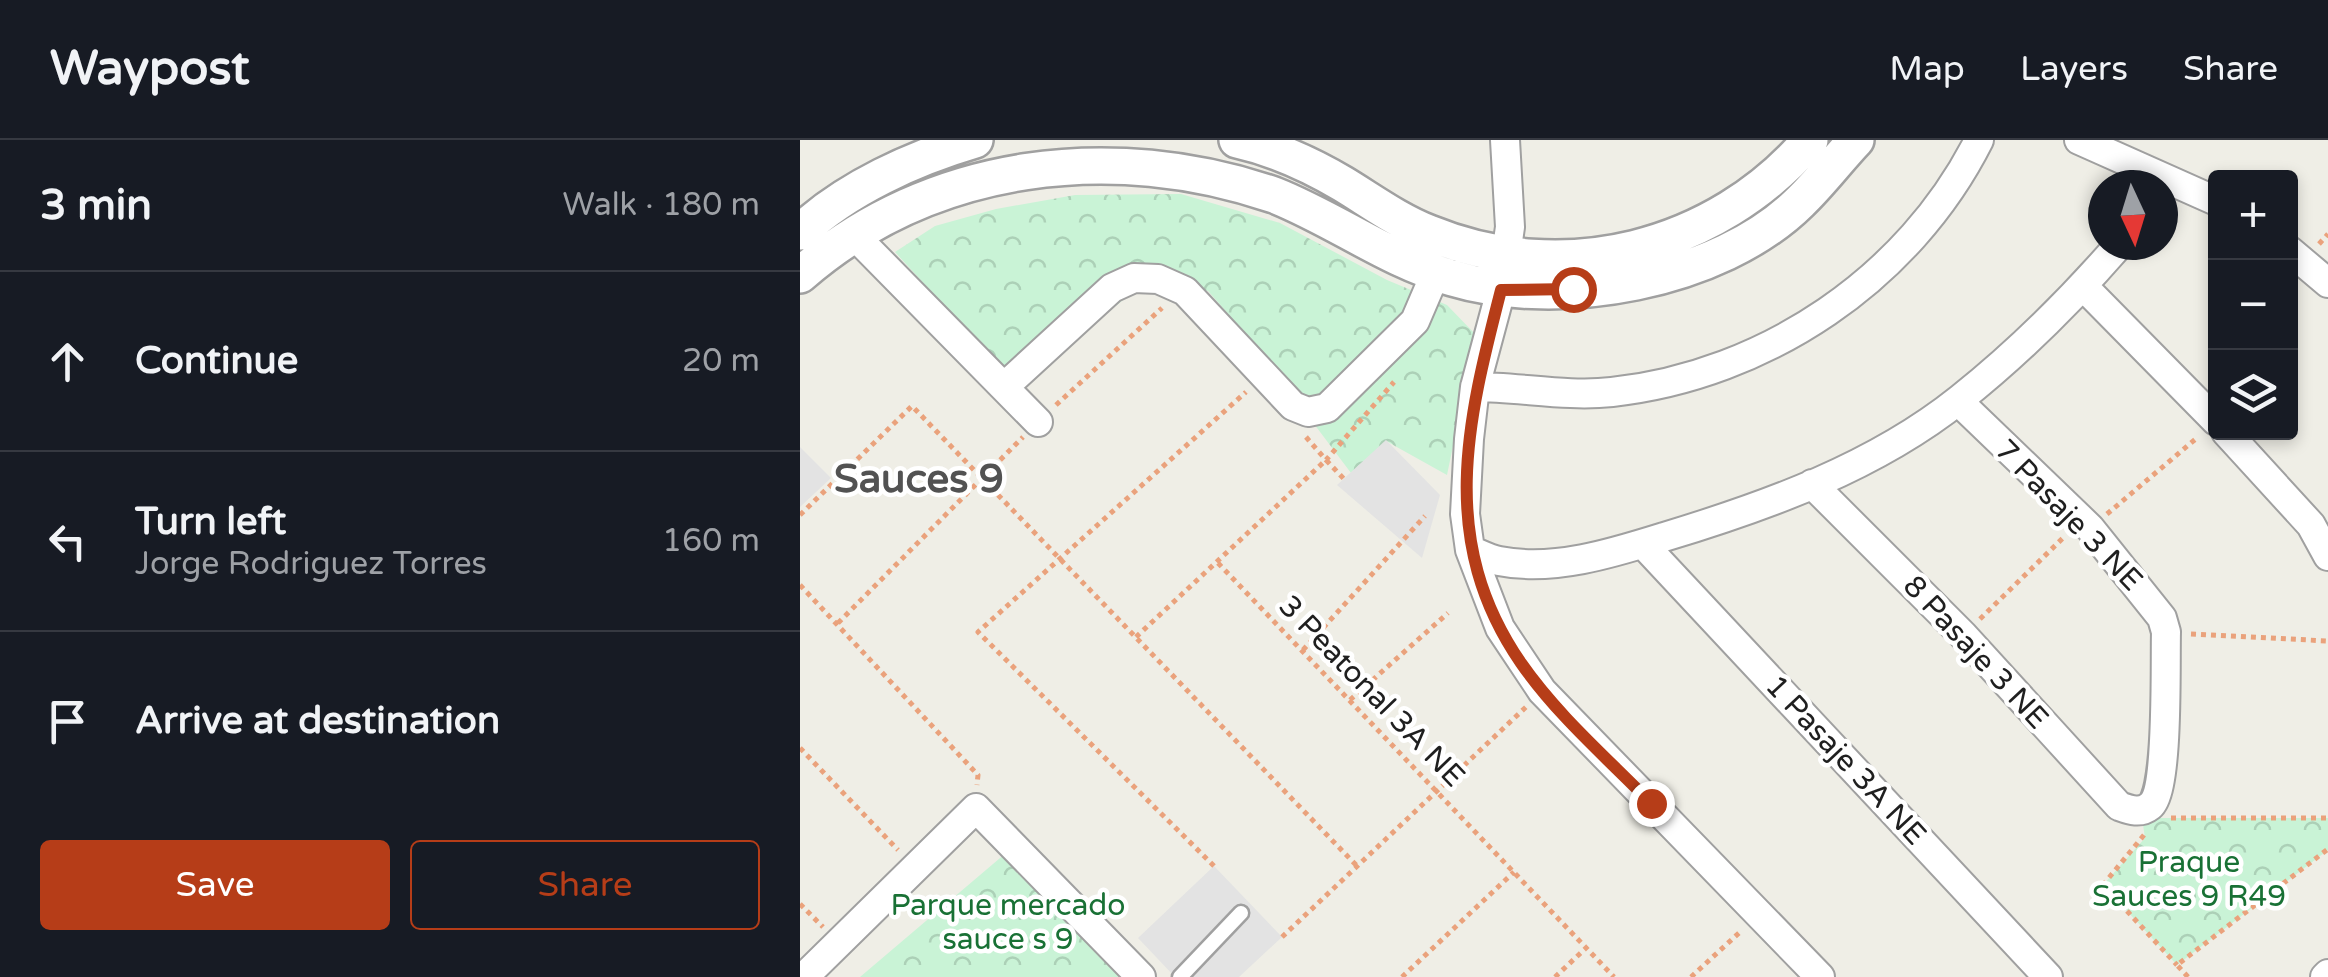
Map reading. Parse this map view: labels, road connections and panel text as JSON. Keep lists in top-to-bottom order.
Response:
{
  "streets": {
    "street": ["7 Pasaje 3 NE", "8 Pasaje 3 NE", "1 Pasaje 3A NE"],
    "path": ["3 Peatonal 3A NE"]
  },
  "districts": ["Sauces 9"],
  "parks": ["Praque Sauces 9 R49", "Parque mercado sauce s 9"],
  "north": "bottom",
  "page": {
    "header": "Waypost",
    "nav": ["Map", "Layers", "Share"],
    "heading": ["3 min", "Walk · 180 m"],
    "map_buttons": ["+", "−"],
    "list": [
      ["Continue", "20 m"],
      ["Turn left", "Jorge Rodriguez Torres", "160 m"],
      "Arrive at destination"
    ],
    "buttons": ["Save", "Share"]
  }
}
